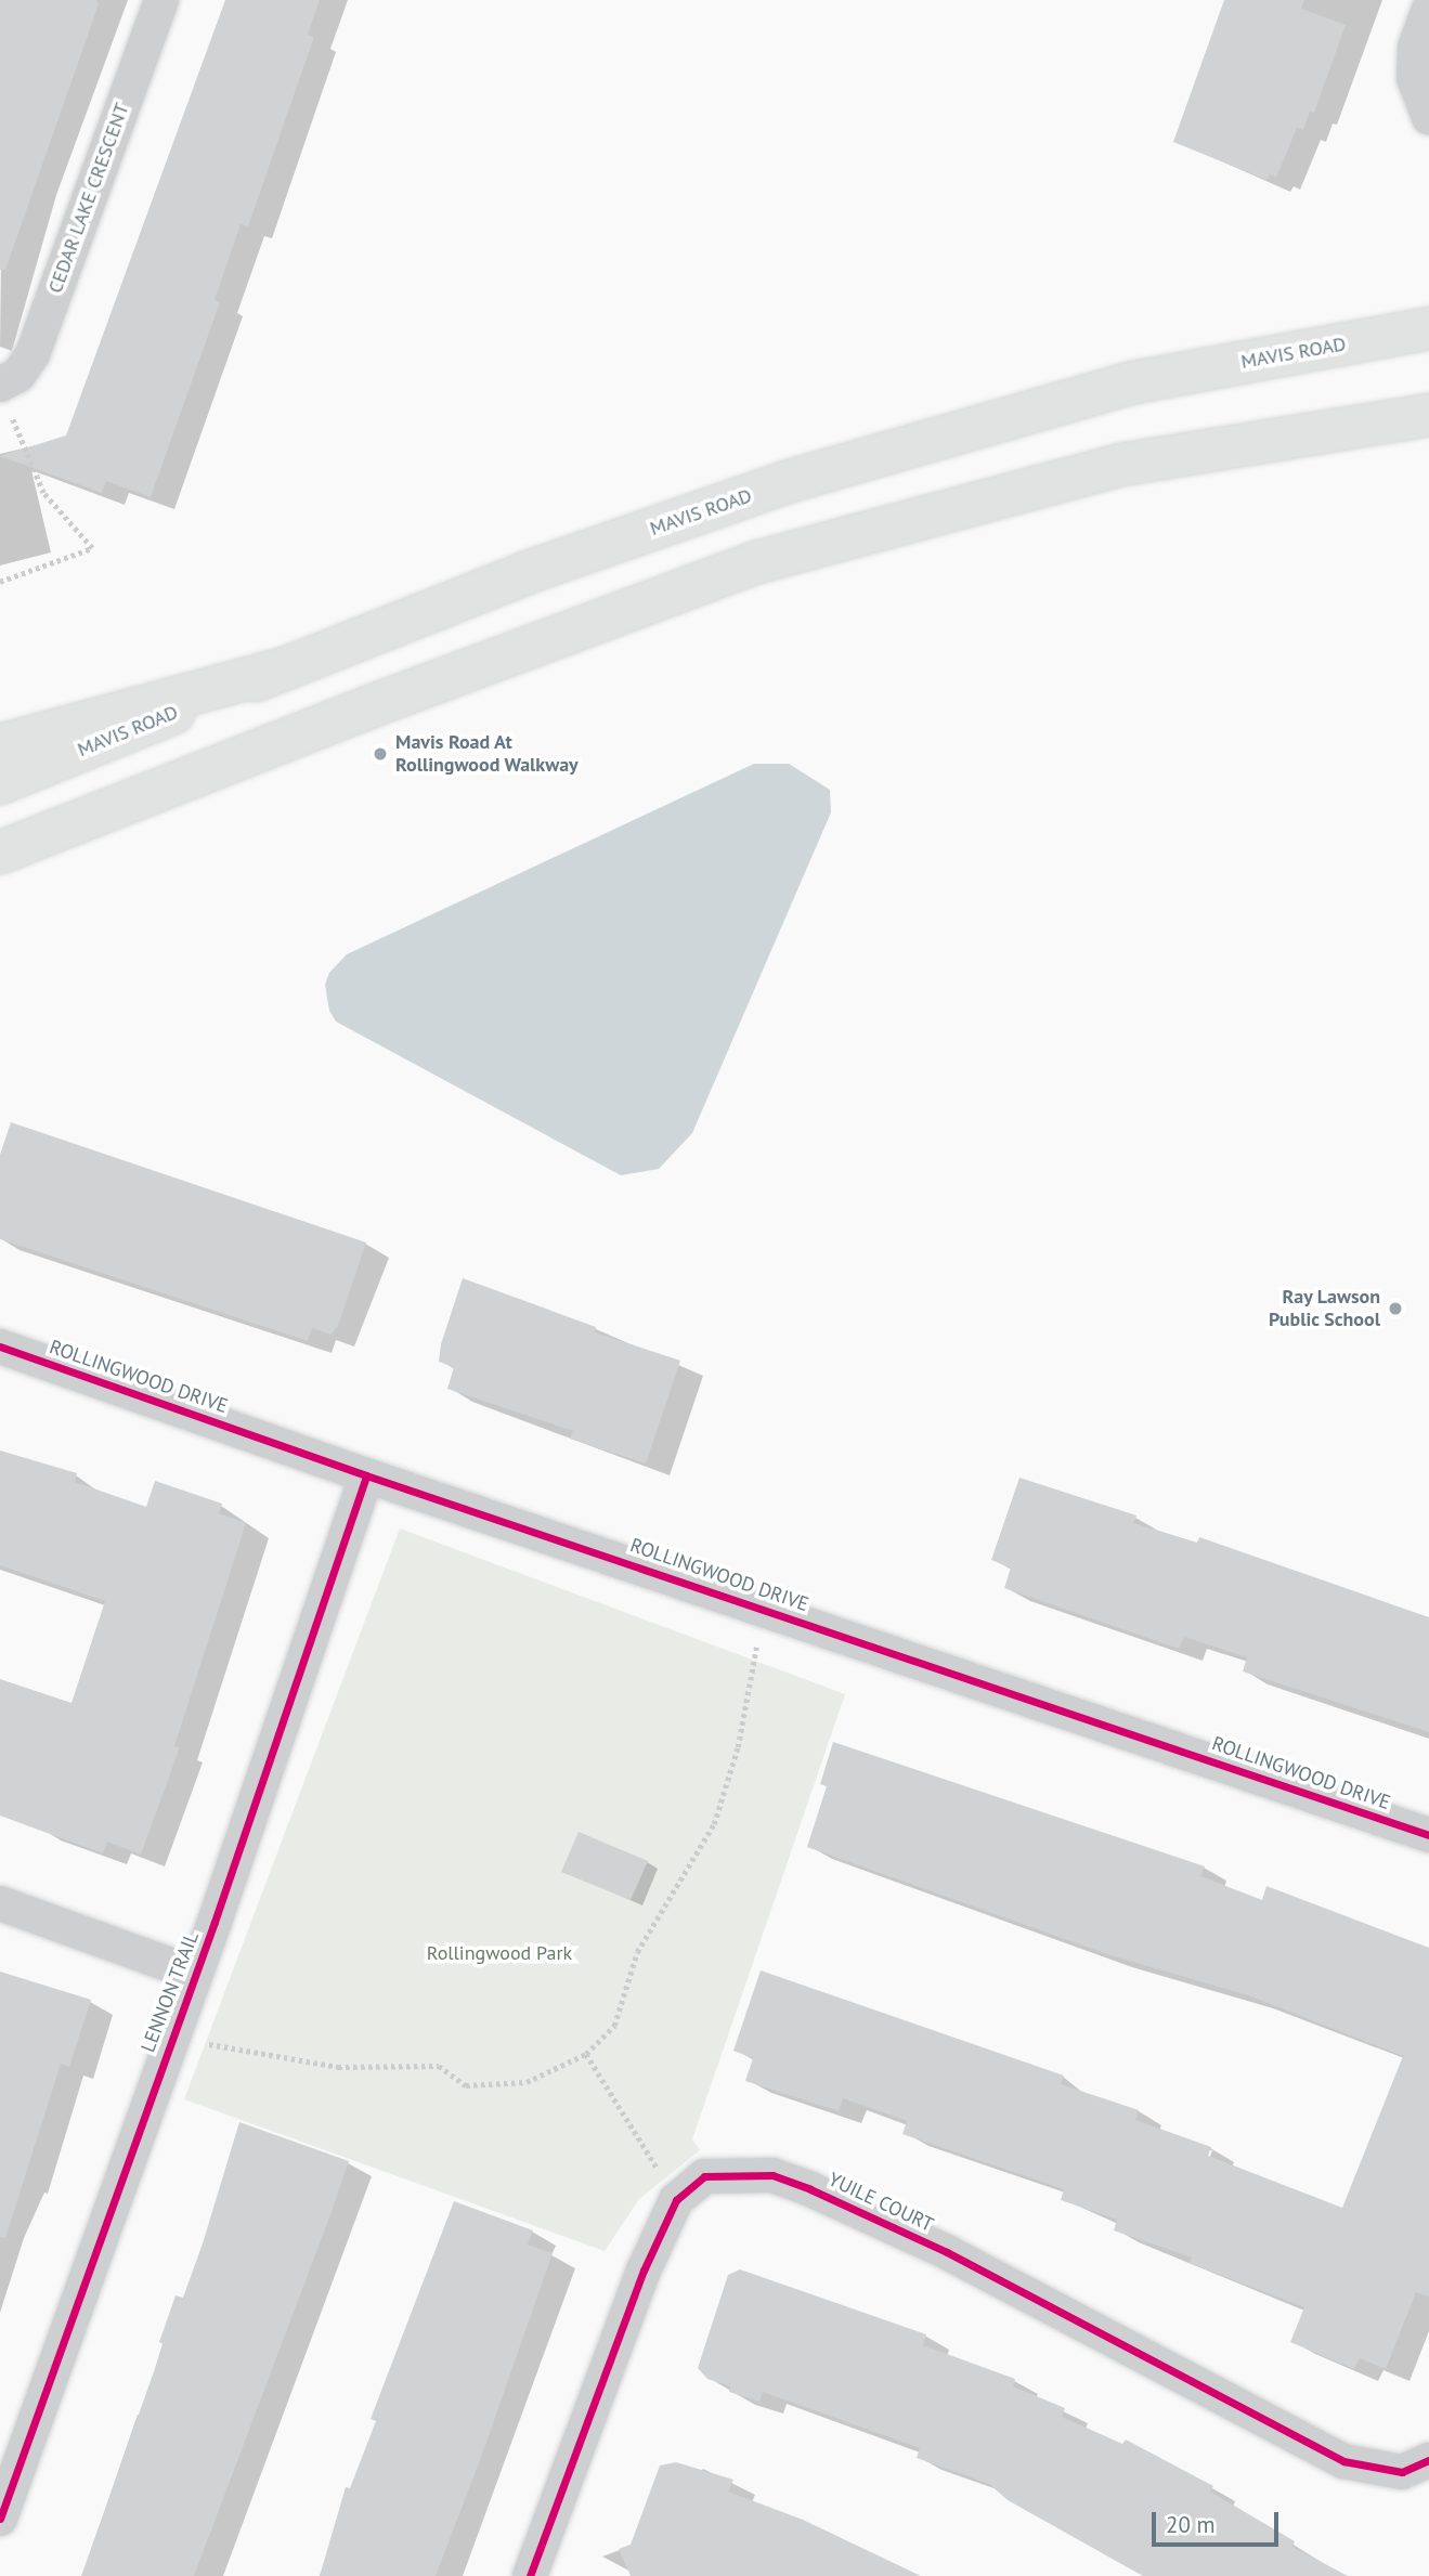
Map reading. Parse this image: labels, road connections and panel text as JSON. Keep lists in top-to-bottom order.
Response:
{
  "streets": {
    "main road": ["MAVIS ROAD"],
    "street": [
      "CEDAR LAKE CRESCENT",
      "ROLLINGWOOD DRIVE",
      "LENNON TRAIL",
      "YUILE COURT"
    ]
  },
  "crossings": [
    ["ROLLINGWOOD DRIVE", "LENNON TRAIL"]
  ],
  "parks": ["Rollingwood Park"],
  "places": ["Mavis Road At Rollingwood Walkway", "Ray Lawson Public School"],
  "scale_bar": "20 m"
}
